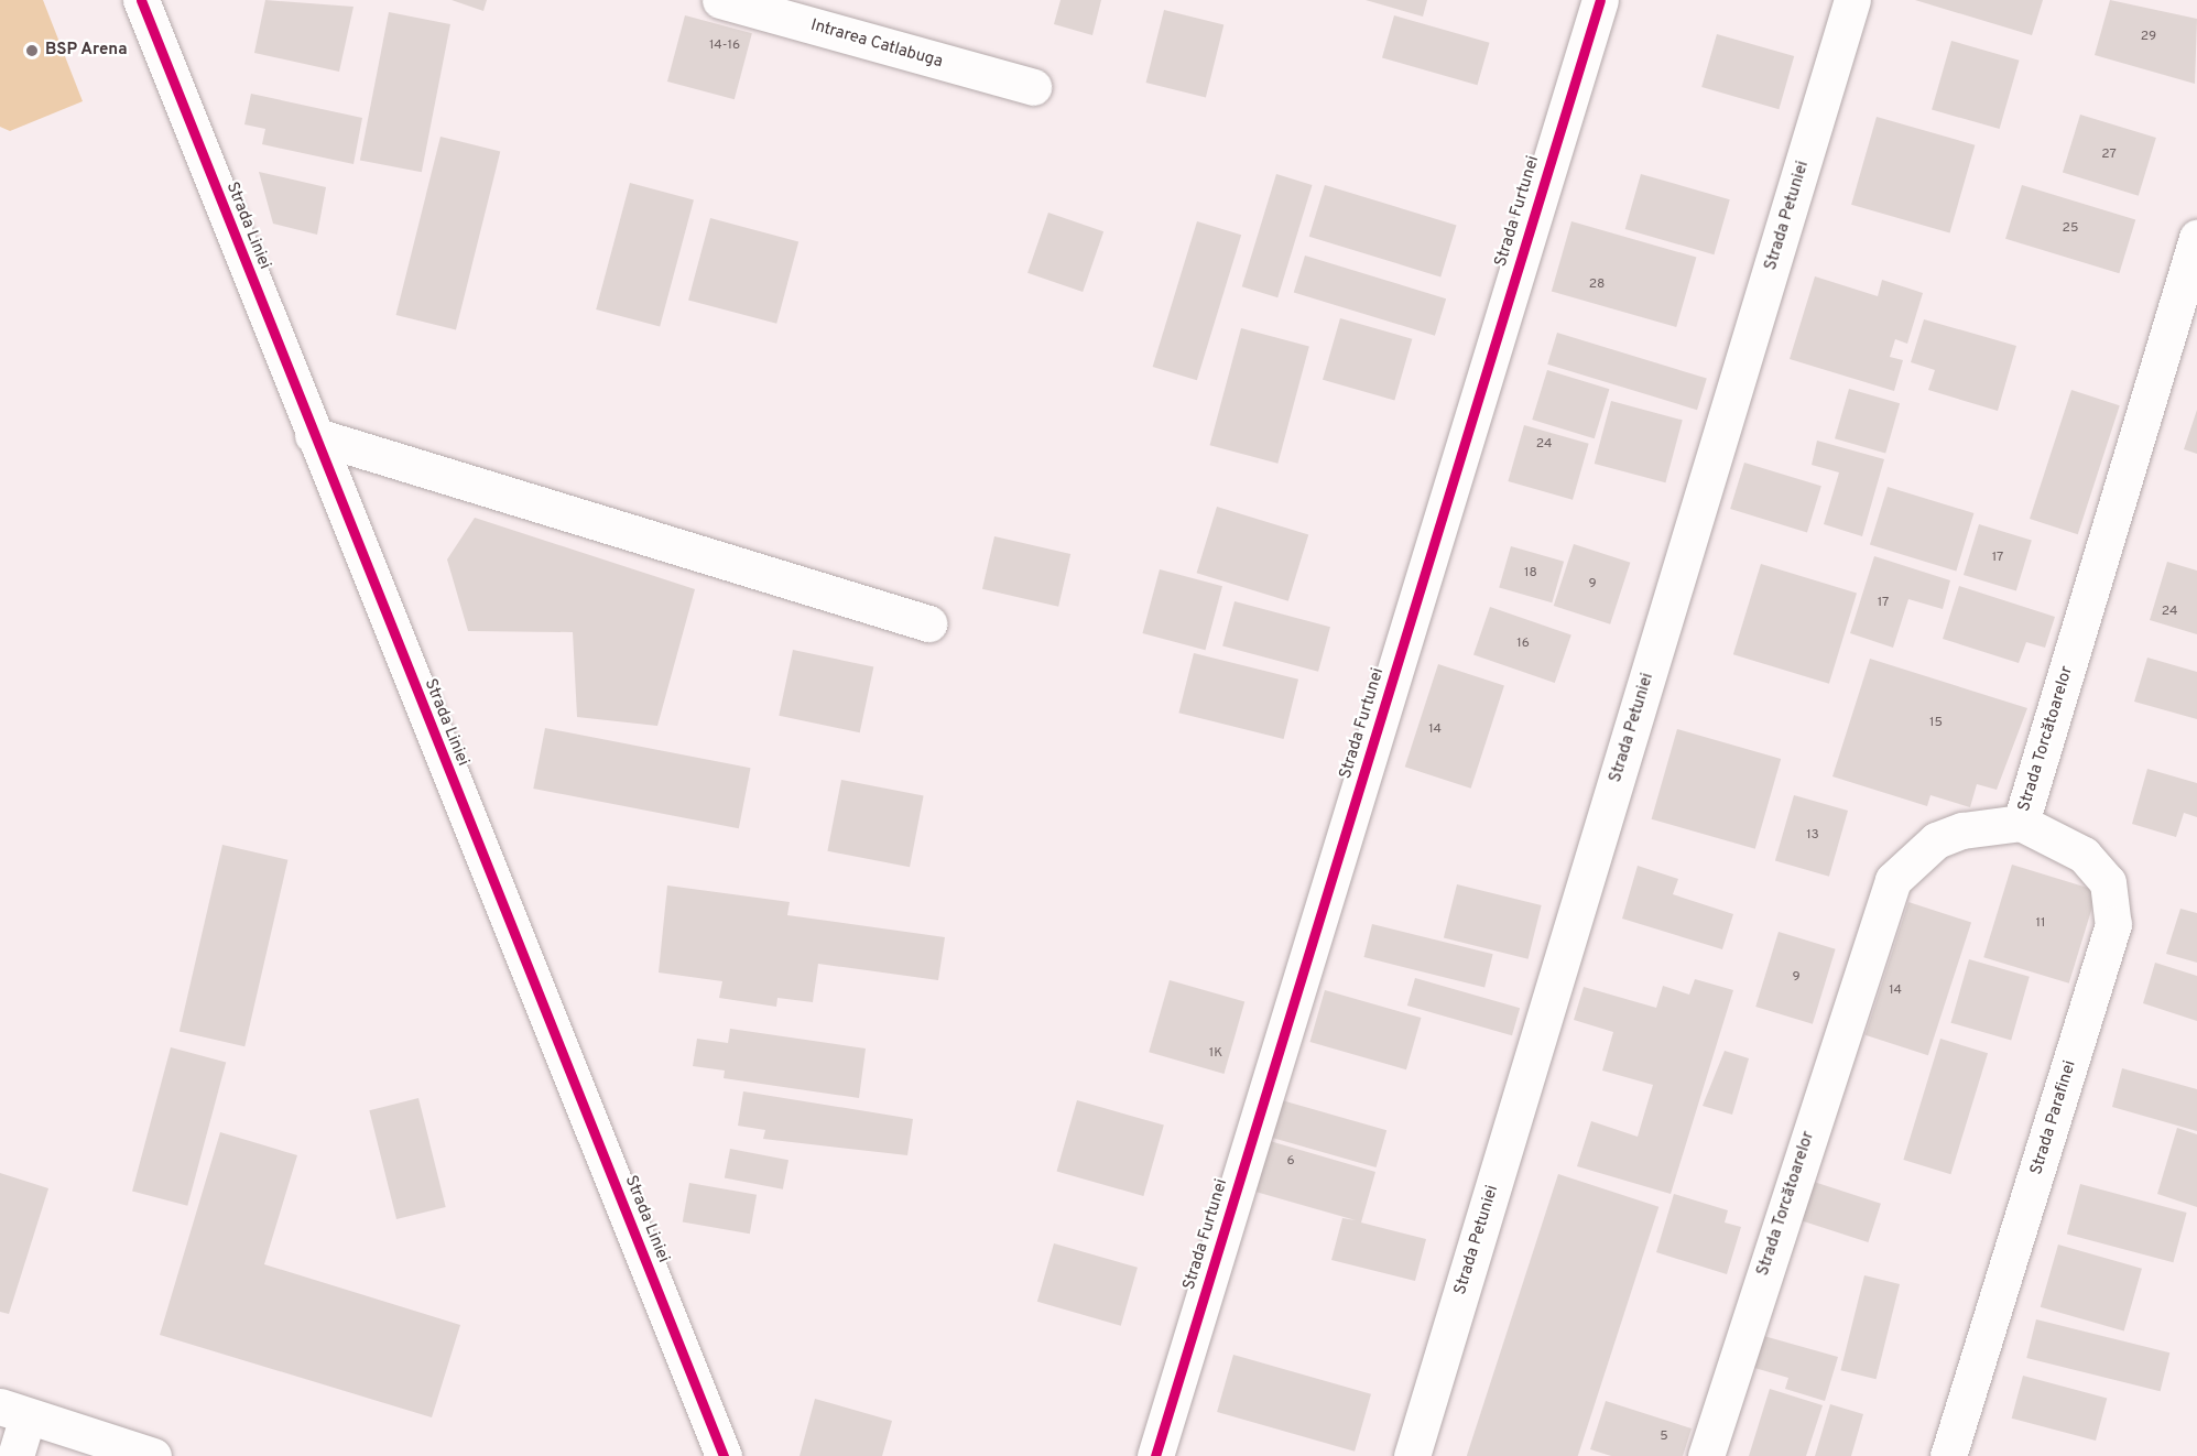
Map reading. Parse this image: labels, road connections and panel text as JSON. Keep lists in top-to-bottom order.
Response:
{
  "streets": {
    "street": [
      "Intrarea Catlabuga",
      "Strada Furtunei",
      "Strada Petuniei",
      "Strada Liniei",
      "Strada Torcătoarelor",
      "Strada Parafinei"
    ]
  },
  "crossings": [
    ["Strada Torcătoarelor", "Strada Parafinei"]
  ],
  "places": ["BSP Arena"],
  "house_numbers": [
    "29",
    "14-16",
    "27",
    "25",
    "28",
    "24",
    "17",
    "18",
    "9",
    "17",
    "24",
    "16",
    "15",
    "14",
    "13",
    "11",
    "9",
    "14",
    "1K",
    "6",
    "5"
  ]
}
